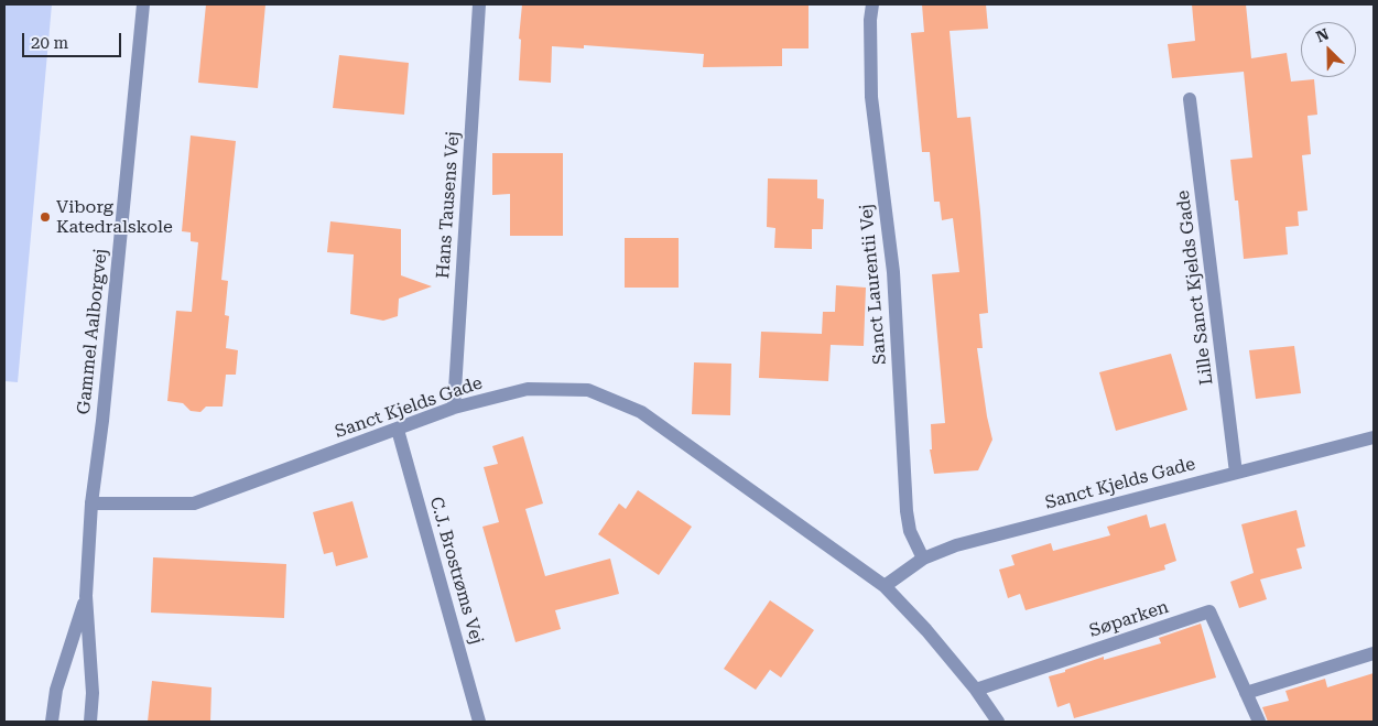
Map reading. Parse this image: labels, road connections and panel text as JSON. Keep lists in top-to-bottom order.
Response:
{
  "streets": {
    "street": [
      "Hans Tausens Vej",
      "Sanct Laurentii Vej",
      "Lille Sanct Kjelds Gade",
      "Gammel Aalborgvej",
      "Sanct Kjelds Gade",
      "C.J. Brostrøms Vej",
      "Søparken"
    ]
  },
  "crossings": [
    ["Hans Tausens Vej", "Sanct Kjelds Gade"],
    ["Sanct Laurentii Vej", "Sanct Kjelds Gade"],
    ["Lille Sanct Kjelds Gade", "Sanct Kjelds Gade"],
    ["Gammel Aalborgvej", "Sanct Kjelds Gade"],
    ["Sanct Kjelds Gade", "C.J. Brostrøms Vej"],
    ["Sanct Kjelds Gade", "Søparken"]
  ],
  "places": ["Viborg Katedralskole"],
  "scale_bar": "20 m",
  "north": "top left"
}
